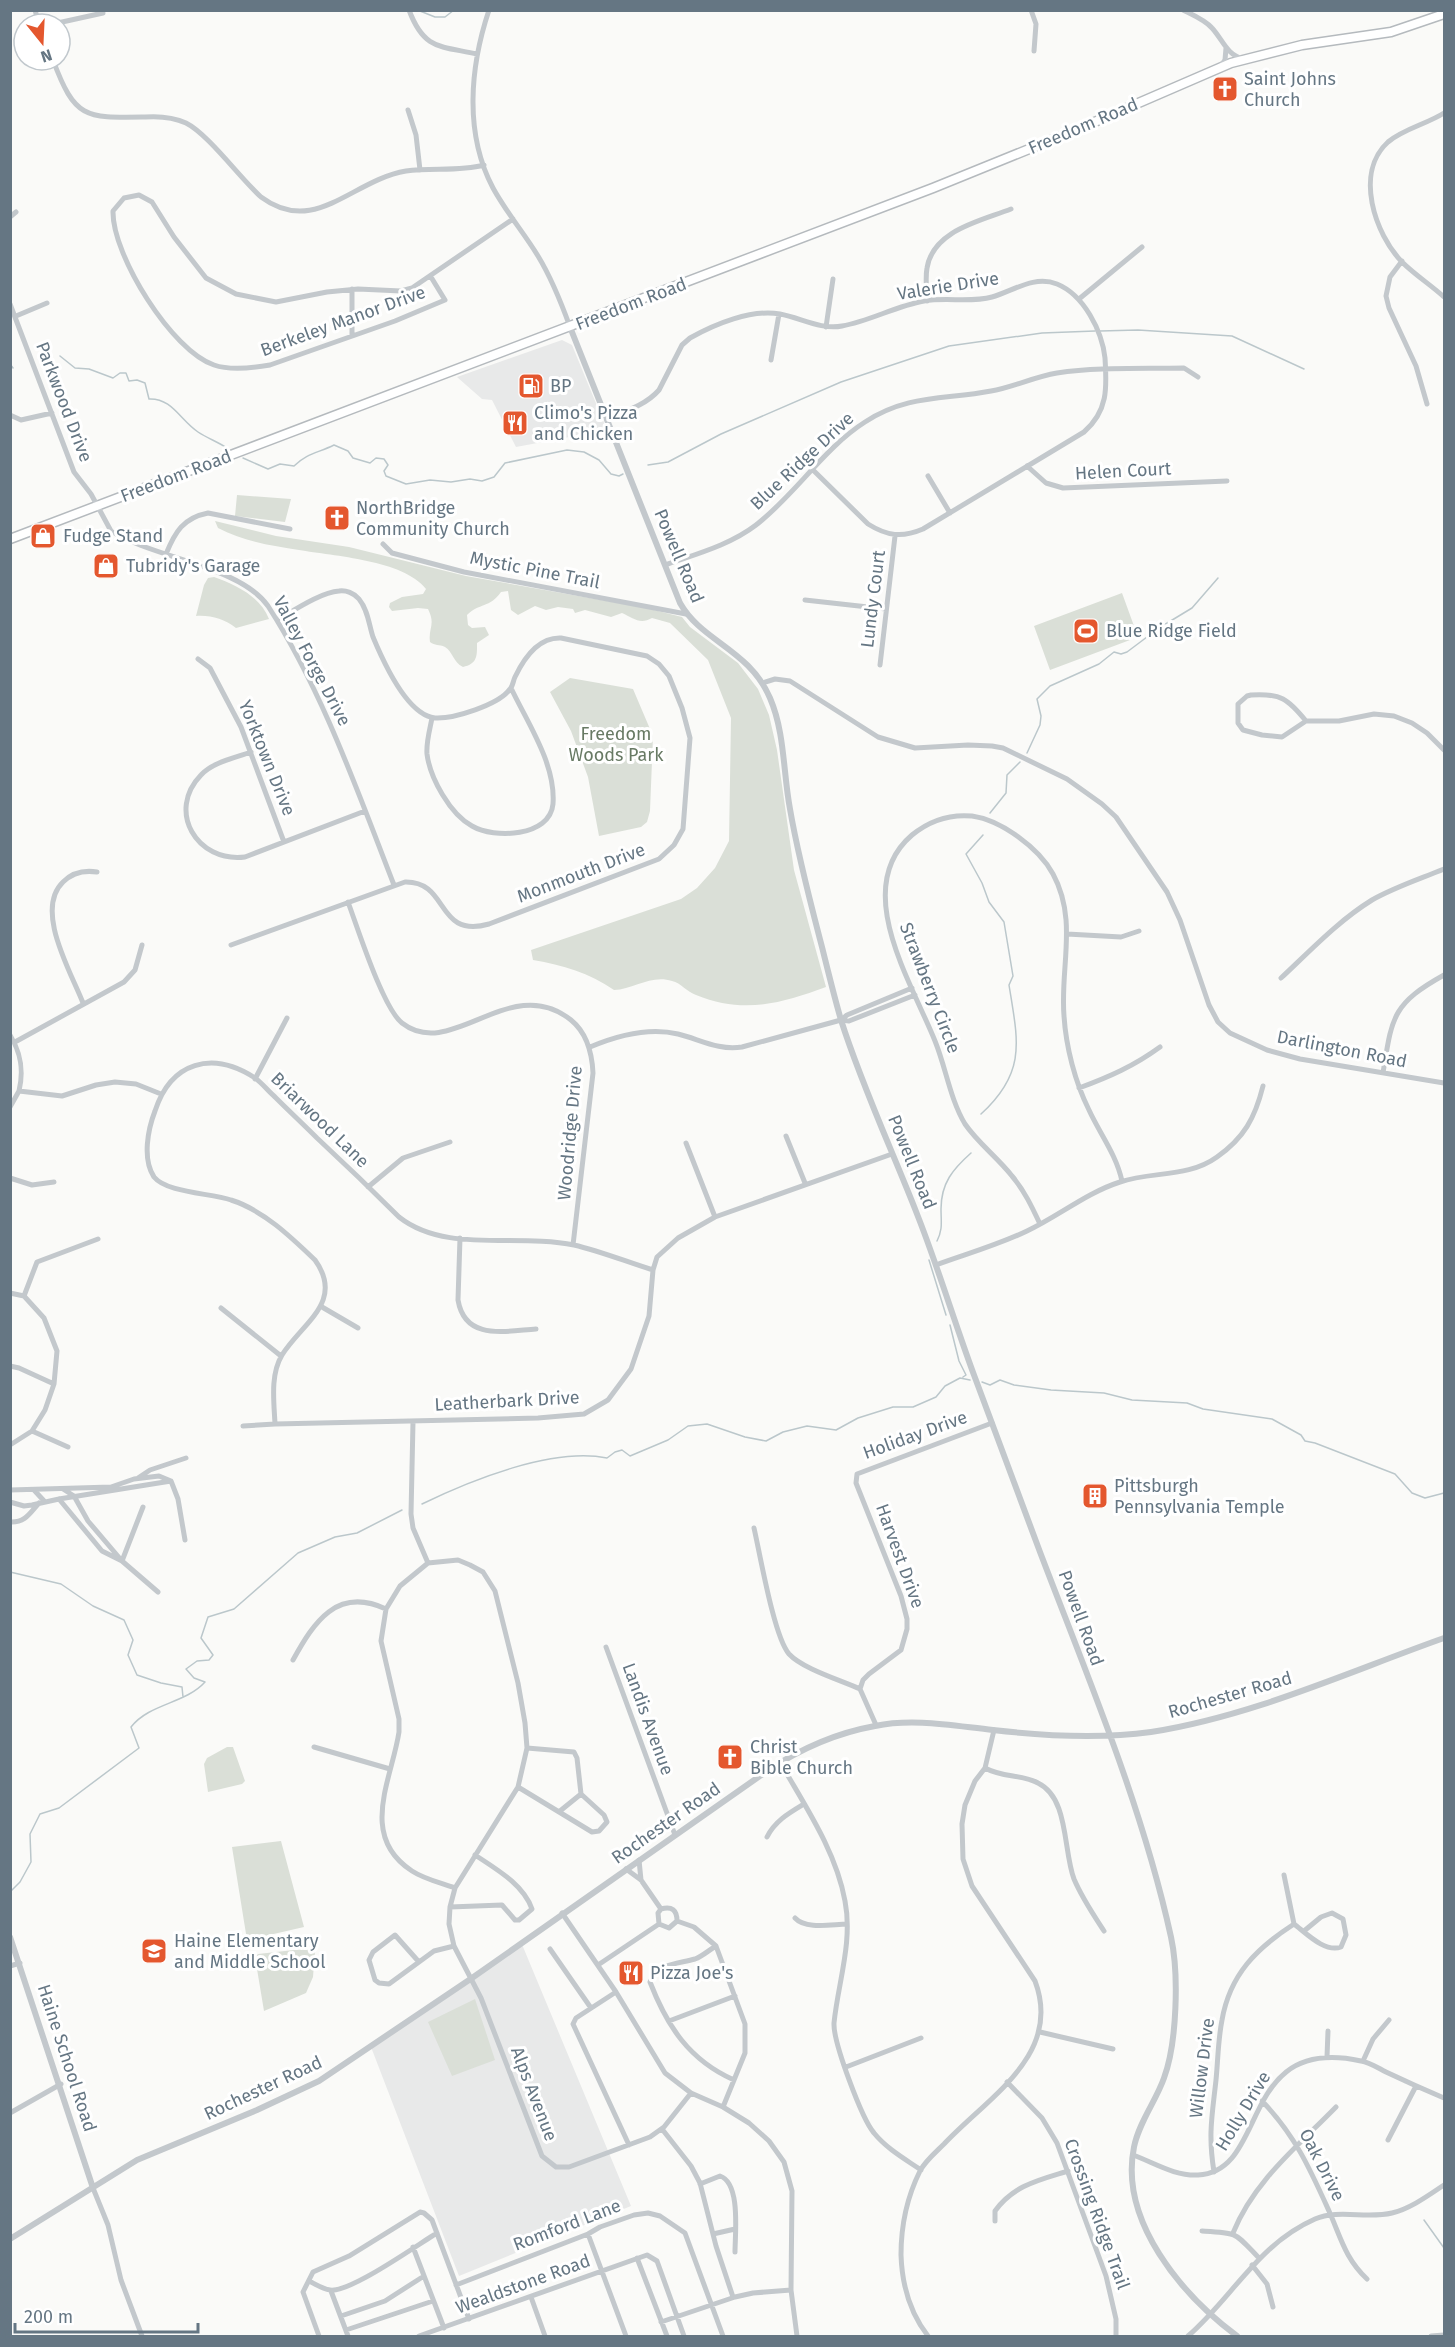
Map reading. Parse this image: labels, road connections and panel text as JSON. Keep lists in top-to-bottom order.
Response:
{
  "streets": {
    "main road": ["Freedom Road"],
    "street": [
      "Valerie Drive",
      "Berkeley Manor Drive",
      "Parkwood Drive",
      "Blue Ridge Drive",
      "Helen Court",
      "Powell Road",
      "Mystic Pine Trail",
      "Lundy Court",
      "Valley Forge Drive",
      "Yorktown Drive",
      "Monmouth Drive",
      "Strawberry Circle",
      "Darlington Road",
      "Briarwood Lane",
      "Woodridge Drive",
      "Leatherbark Drive",
      "Holiday Drive",
      "Harvest Drive",
      "Rochester Road",
      "Landis Avenue",
      "Haine School Road",
      "Willow Drive",
      "Alps Avenue",
      "Holly Drive",
      "Oak Drive",
      "Crossing Ridge Trail",
      "Romford Lane",
      "Wealdstone Road"
    ]
  },
  "crossings": [
    ["Freedom Road", "Parkwood Drive"],
    ["Freedom Road", "Powell Road"],
    ["Freedom Road", "Valley Forge Drive"],
    ["Valerie Drive", "Blue Ridge Drive"],
    ["Valerie Drive", "Helen Court"],
    ["Valerie Drive", "Powell Road"],
    ["Valerie Drive", "Lundy Court"],
    ["Berkeley Manor Drive", "Powell Road"],
    ["Parkwood Drive", "Valley Forge Drive"],
    ["Blue Ridge Drive", "Powell Road"],
    ["Powell Road", "Mystic Pine Trail"],
    ["Powell Road", "Darlington Road"],
    ["Powell Road", "Holiday Drive"],
    ["Powell Road", "Rochester Road"],
    ["Powell Road", "Holly Drive"],
    ["Valley Forge Drive", "Monmouth Drive"],
    ["Monmouth Drive", "Woodridge Drive"],
    ["Briarwood Lane", "Woodridge Drive"],
    ["Briarwood Lane", "Leatherbark Drive"],
    ["Holiday Drive", "Harvest Drive"],
    ["Rochester Road", "Landis Avenue"],
    ["Rochester Road", "Haine School Road"],
    ["Rochester Road", "Alps Avenue"],
    ["Willow Drive", "Holly Drive"],
    ["Holly Drive", "Oak Drive"]
  ],
  "parks": ["Freedom Woods Park"],
  "places": {
    "church": ["Saint Johns Church", "NorthBridge Community Church", "Christ Bible Church"],
    "fuel station": ["BP"],
    "restaurant": ["Climo's Pizza and Chicken", "Pizza Joe's"],
    "shop": ["Fudge Stand", "Tubridy's Garage"],
    "sports": ["Blue Ridge Field"],
    "building": ["Pittsburgh Pennsylvania Temple"],
    "school or university": ["Haine Elementary and Middle School"]
  },
  "scale_bar": "200 m",
  "north": "bottom"
}
